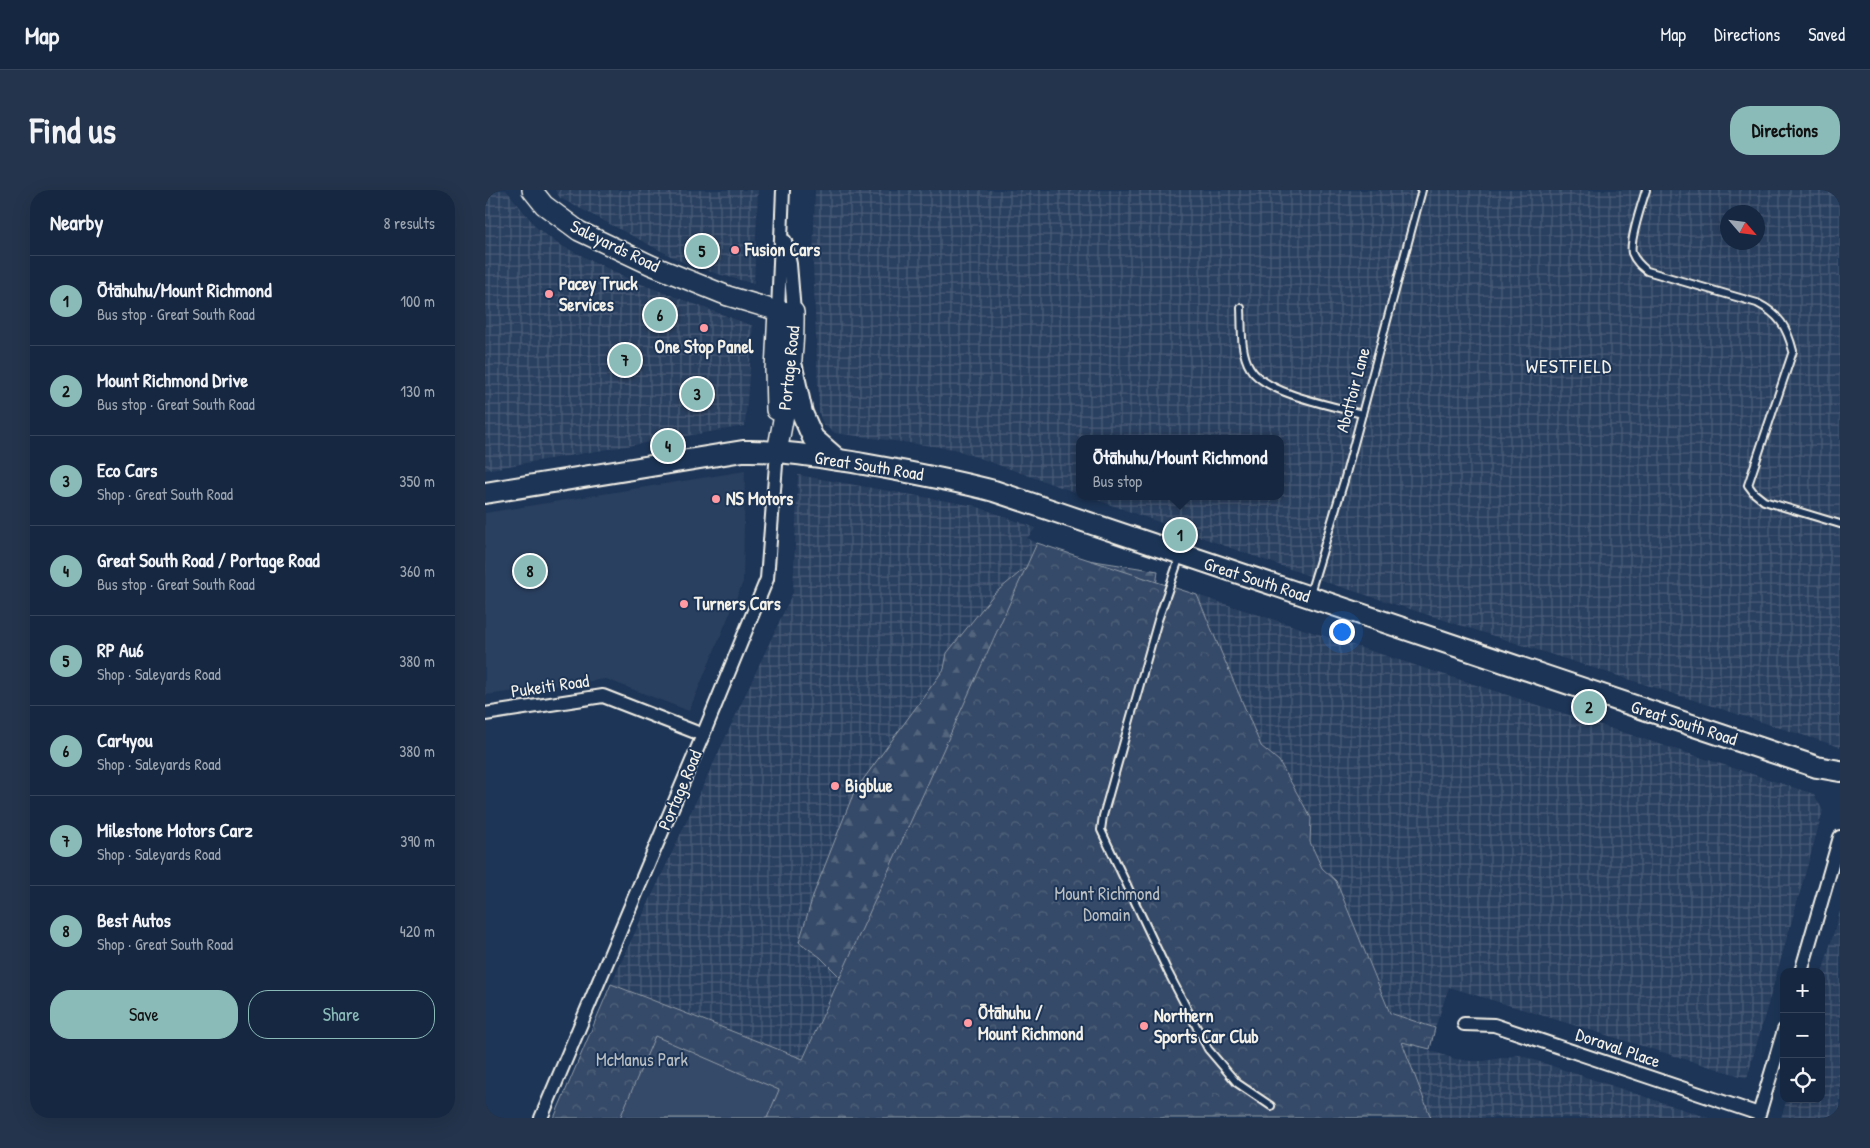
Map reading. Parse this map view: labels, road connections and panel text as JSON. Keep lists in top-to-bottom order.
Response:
{
  "streets": {
    "main road": ["Saleyards Road", "Portage Road", "Great South Road"],
    "street": ["Pukeiti Road", "Doraval Place"],
    "lane": ["Abattoir Lane"]
  },
  "crossings": [
    ["Saleyards Road", "Portage Road"],
    ["Portage Road", "Great South Road"],
    ["Portage Road", "Pukeiti Road"],
    ["Abattoir Lane", "Great South Road"]
  ],
  "districts": ["WESTFIELD"],
  "parks": ["Mount Richmond Domain", "McManus Park"],
  "places": [
    "Fusion Cars",
    "Pacey Truck Services",
    "One Stop Panel",
    "NS Motors",
    "Turners Cars",
    "Bigblue",
    "Ōtāhuhu / Mount Richmond",
    "Northern Sports Car Club"
  ],
  "north": "bottom right",
  "page": {
    "header": "Map",
    "nav": ["Map", "Directions", "Saved"],
    "buttons": [
      "Directions",
      ["Save", "Share"]
    ],
    "title": "Find us",
    "heading": ["Nearby", "8 results"],
    "pins": [
      "5",
      "6",
      "7",
      "3",
      "4",
      "1",
      "8",
      "2"
    ],
    "list": [
      {
        "mark": "1",
        "name": "Ōtāhuhu/Mount Richmond",
        "note": "Bus stop · Great South Road",
        "value": "100 m"
      },
      {
        "mark": "2",
        "name": "Mount Richmond Drive",
        "note": "Bus stop · Great South Road",
        "value": "130 m"
      },
      {
        "mark": "3",
        "name": "Eco Cars",
        "note": "Shop · Great South Road",
        "value": "350 m"
      },
      {
        "mark": "4",
        "name": "Great South Road / Portage Road",
        "note": "Bus stop · Great South Road",
        "value": "360 m"
      },
      {
        "mark": "5",
        "name": "RP Au6",
        "note": "Shop · Saleyards Road",
        "value": "380 m"
      },
      {
        "mark": "6",
        "name": "Car4you",
        "note": "Shop · Saleyards Road",
        "value": "380 m"
      },
      {
        "mark": "7",
        "name": "Milestone Motors Carz",
        "note": "Shop · Saleyards Road",
        "value": "390 m"
      },
      {
        "mark": "8",
        "name": "Best Autos",
        "note": "Shop · Great South Road",
        "value": "420 m"
      }
    ],
    "popup": ["Ōtāhuhu/Mount Richmond", "Bus stop"],
    "map_buttons": ["+", "−"]
  }
}
